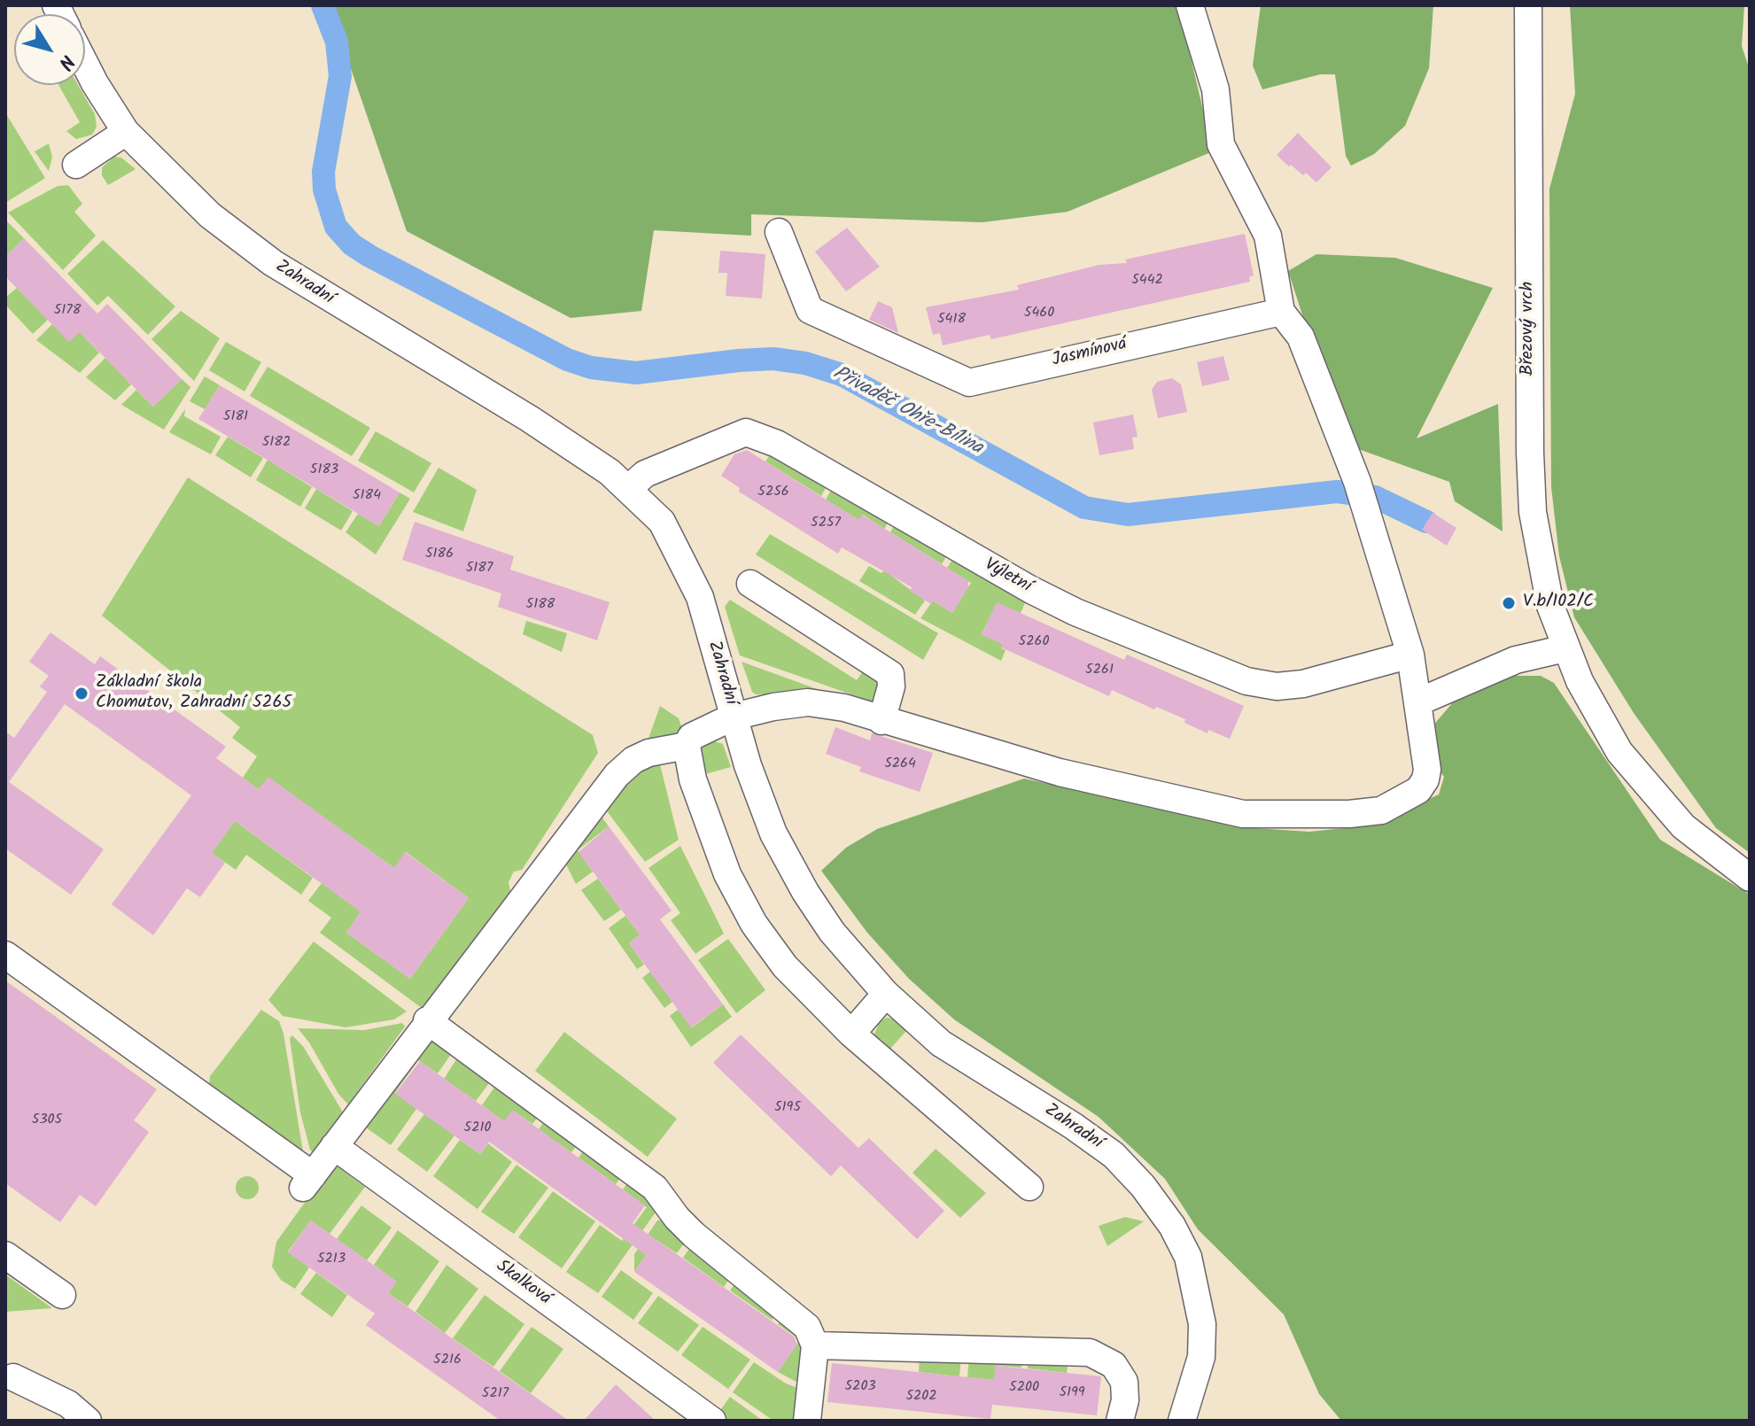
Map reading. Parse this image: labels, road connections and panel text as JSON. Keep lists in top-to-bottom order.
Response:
{
  "streets": {
    "street": [
      "Zahradní",
      "Březový vrch",
      "Jasmínová",
      "Výletní",
      "Skalková"
    ]
  },
  "crossings": [
    ["Zahradní", "Výletní"]
  ],
  "water": ["Přivaděč Ohře-Bílina"],
  "places": ["V.b/102/C", "Základní škola Chomutov, Zahradní 5265"],
  "house_numbers": [
    "5442",
    "5178",
    "5460",
    "5418",
    "5181",
    "5182",
    "5183",
    "5256",
    "5184",
    "5257",
    "5186",
    "5187",
    "5188",
    "5260",
    "5261",
    "5264",
    "5195",
    "5305",
    "5210",
    "5213",
    "5216",
    "5203",
    "5200",
    "5199",
    "5217",
    "5202"
  ],
  "north": "bottom right"
}
